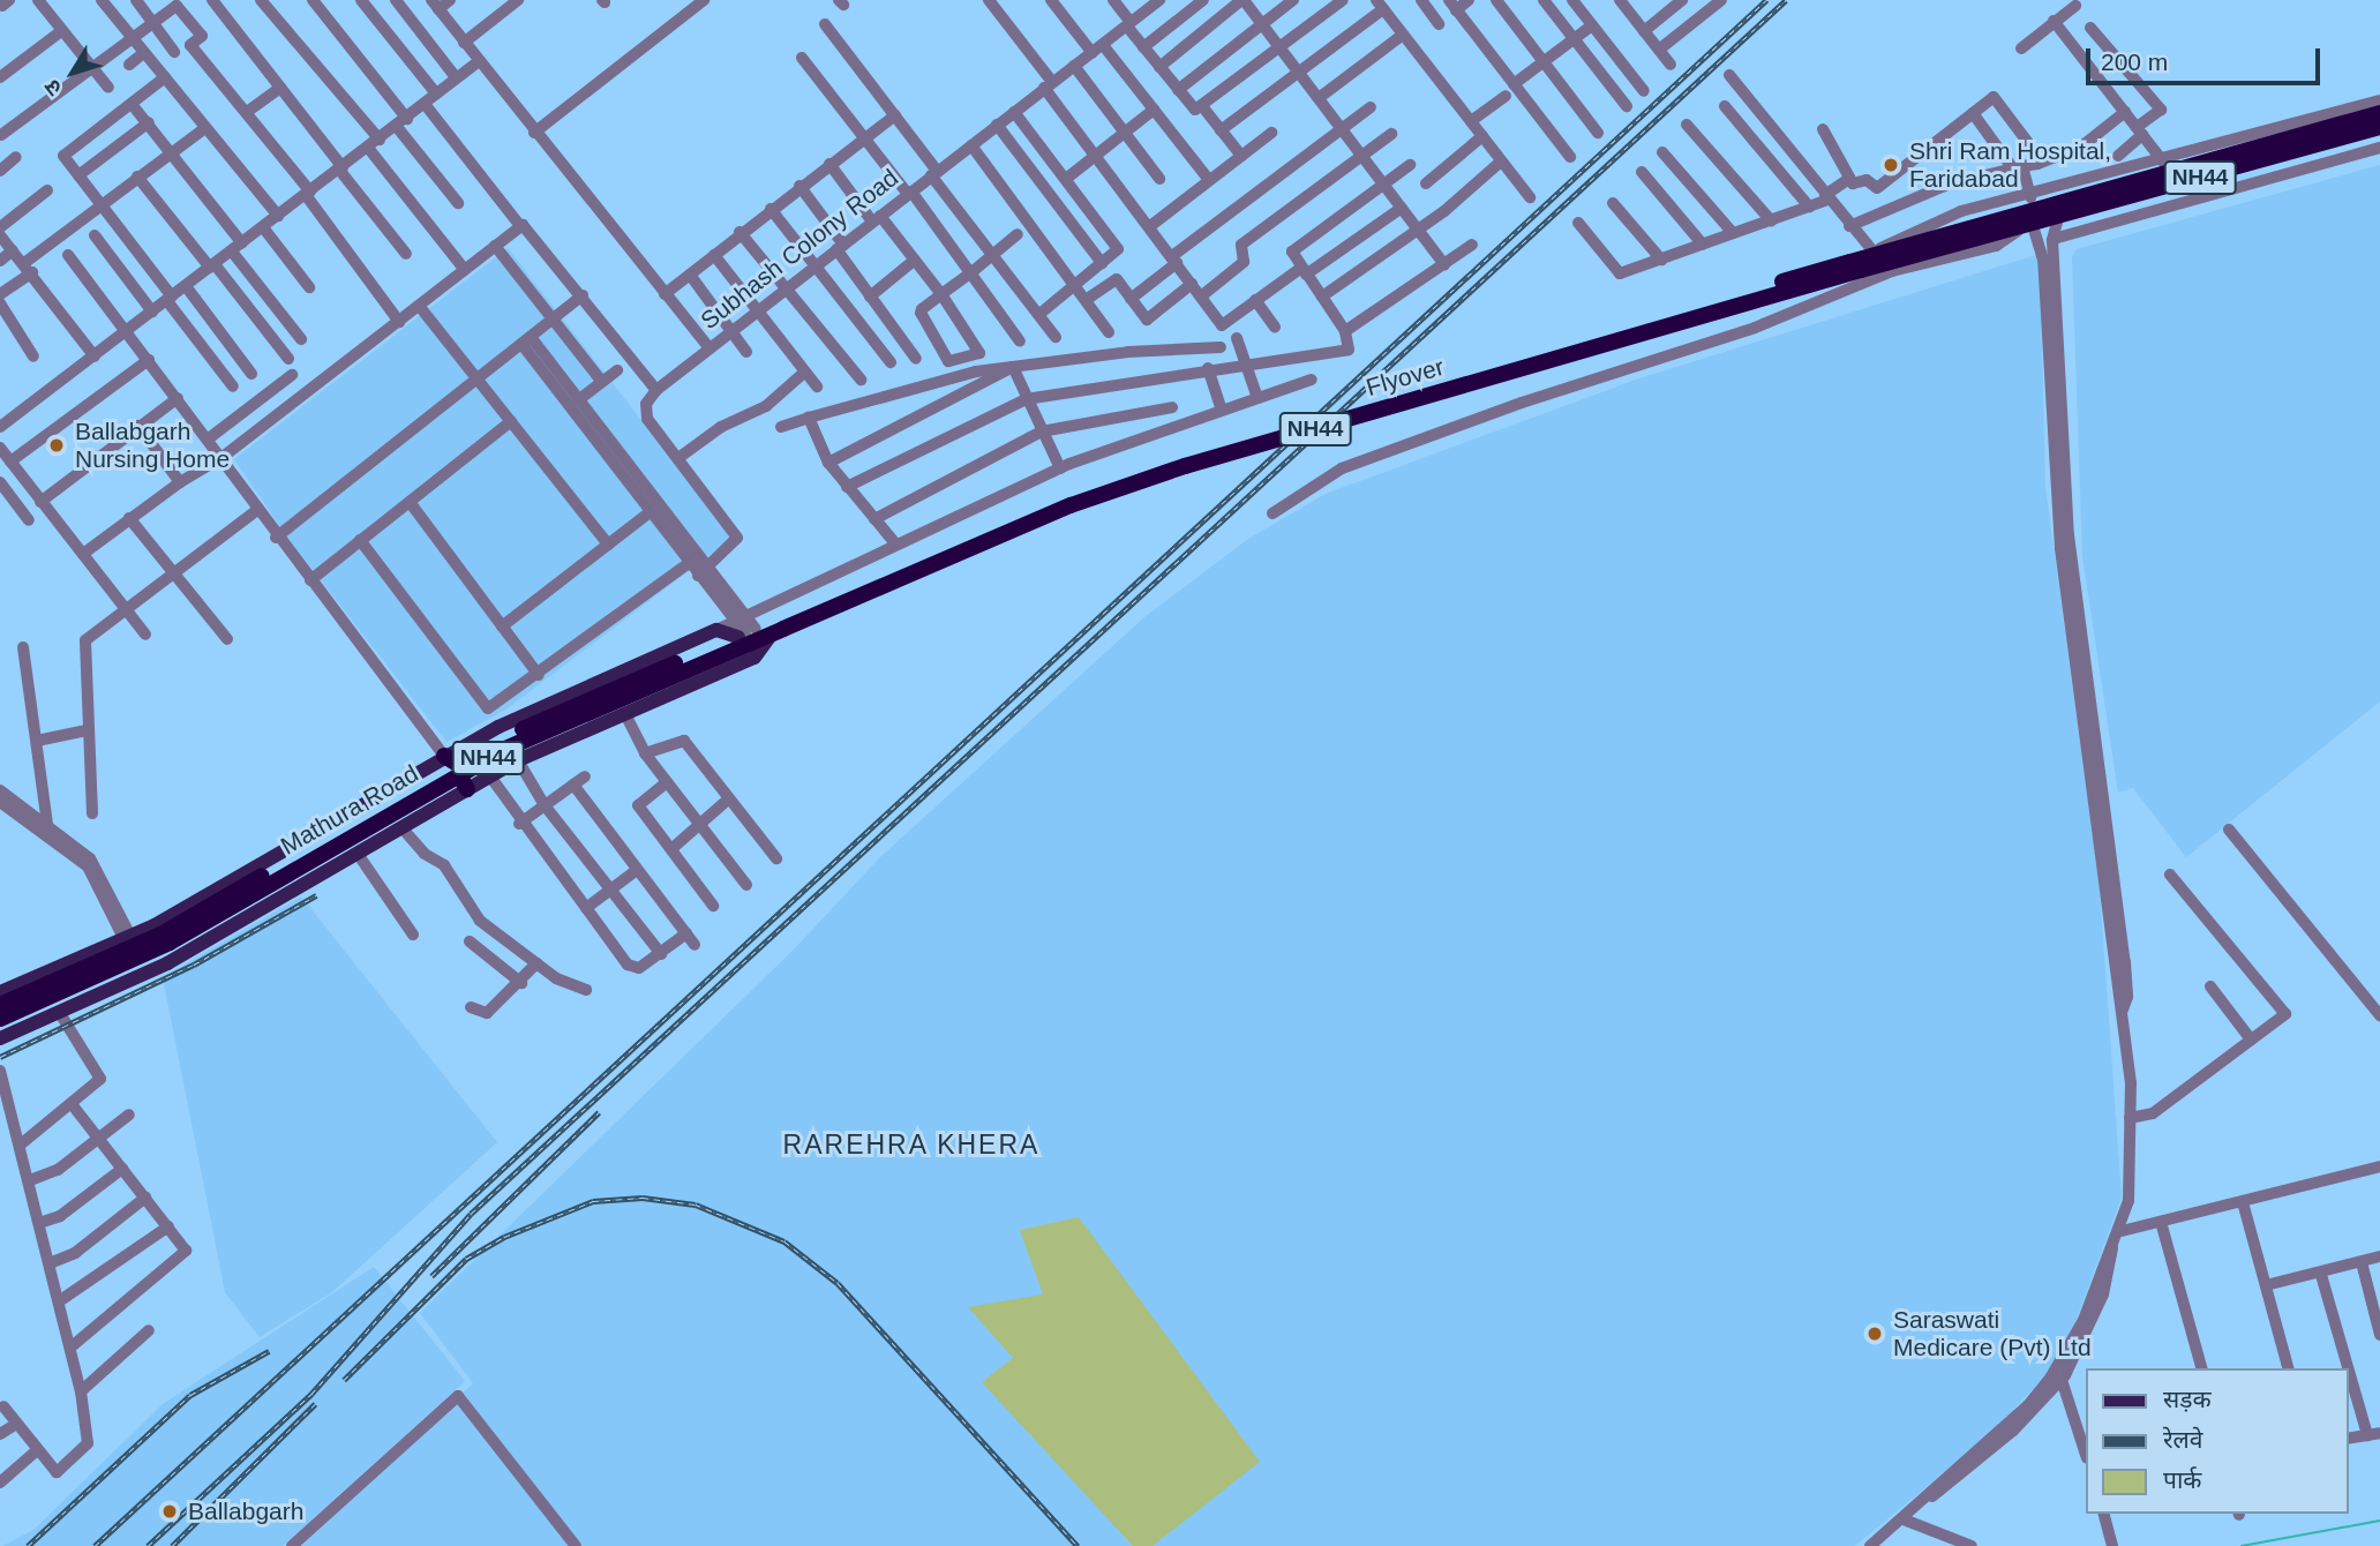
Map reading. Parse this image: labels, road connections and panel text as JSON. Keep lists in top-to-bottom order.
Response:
{
  "streets": {
    "highway": ["NH44", "Flyover", "Mathura Road"],
    "street": ["Subhash Colony Road"]
  },
  "crossings": [
    ["NH44", "Flyover"],
    ["Flyover", "Mathura Road"]
  ],
  "districts": ["RAREHRA KHERA"],
  "places": [
    "Shri Ram Hospital, Faridabad",
    "Ballabgarh Nursing Home",
    "Saraswati Medicare (Pvt) Ltd",
    "Ballabgarh"
  ],
  "legend": ["सड़क", "रेलवे", "पार्क"],
  "scale_bar": "200 m",
  "north": "bottom left"
}
